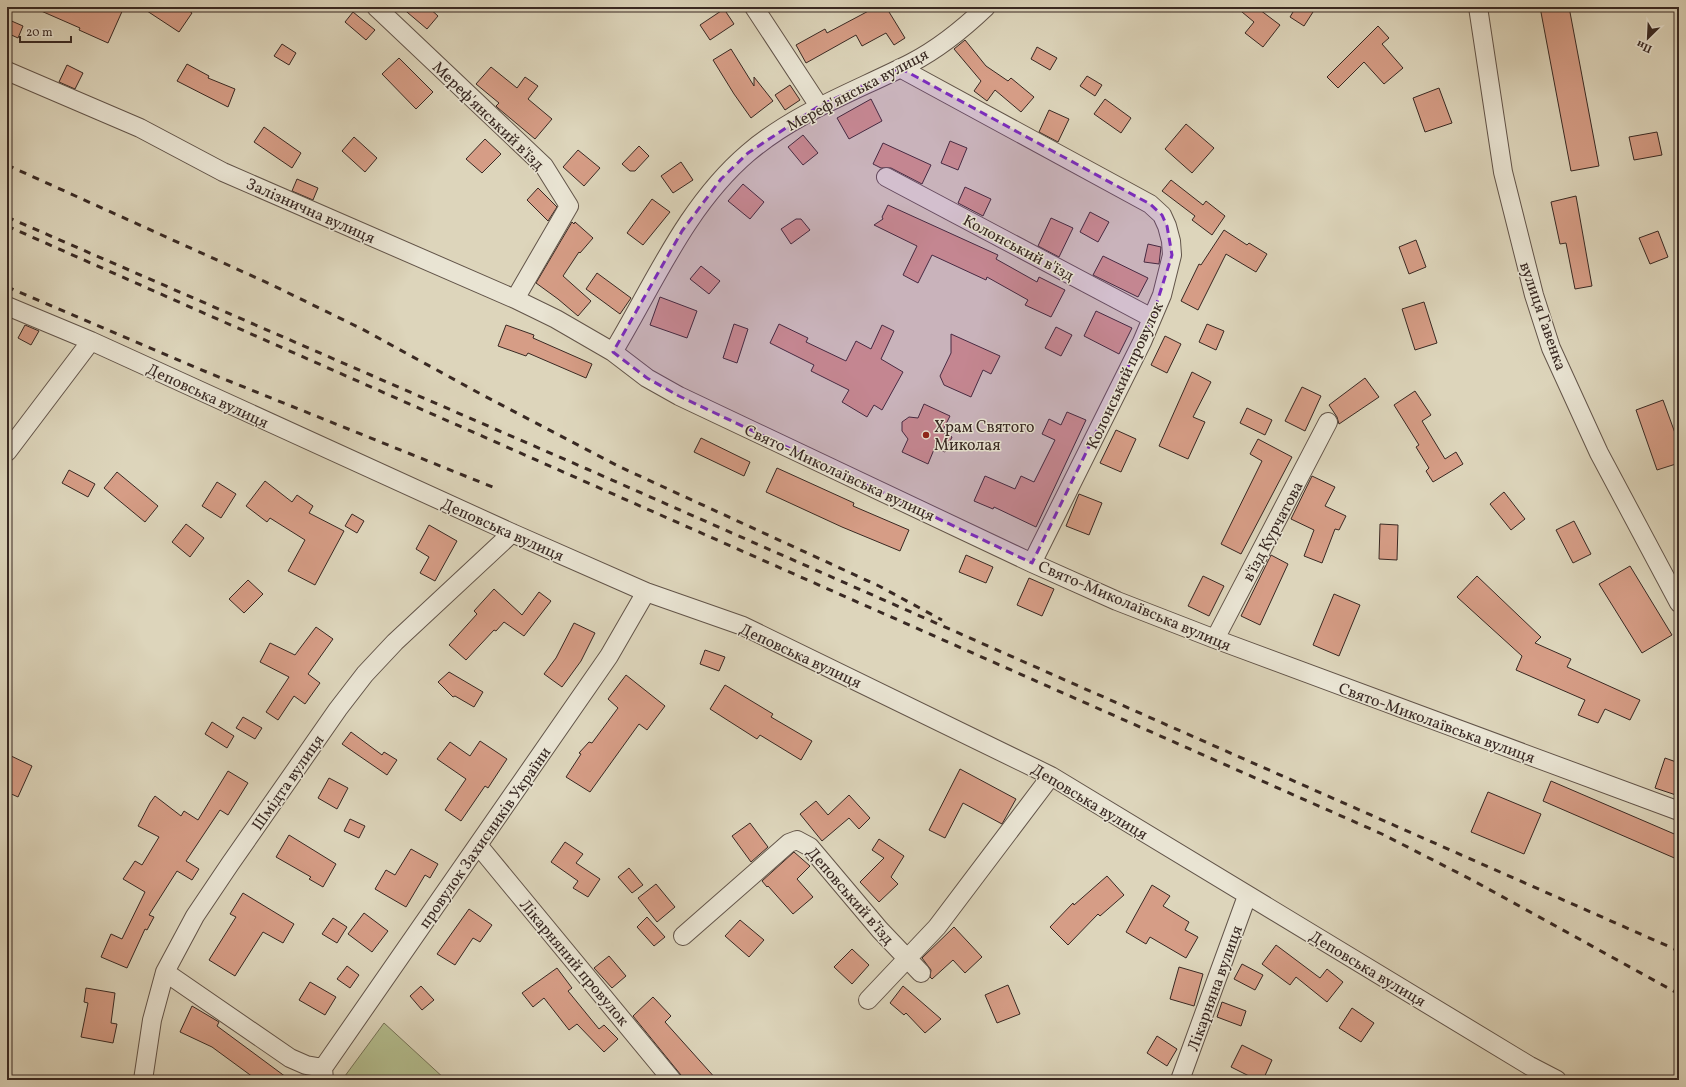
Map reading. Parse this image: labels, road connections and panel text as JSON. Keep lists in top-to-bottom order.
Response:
{
  "streets": {
    "street": [
      "Мереф'янська вулиця",
      "Мереф'янський в'їзд",
      "Залізнична вулиця",
      "Колонський в'їзд",
      "вулиця Гавенка",
      "Колонський провулок",
      "Деповська вулиця",
      "Свято-Миколаївська вулиця",
      "в'їзд Курчатова",
      "Шмідта вулиця",
      "провулок Захисників України",
      "Деповський в’їзд",
      "Лікарняний провулок",
      "Лікарняна вулиця"
    ]
  },
  "crossings": [
    ["Мереф'янська вулиця", "Залізнична вулиця"],
    ["Мереф'янська вулиця", "Колонський провулок"],
    ["Мереф'янська вулиця", "Свято-Миколаївська вулиця"],
    ["Мереф'янський в'їзд", "Залізнична вулиця"],
    ["Залізнична вулиця", "Свято-Миколаївська вулиця"],
    ["Колонський в'їзд", "Колонський провулок"],
    ["Колонський провулок", "Свято-Миколаївська вулиця"],
    ["Деповська вулиця", "Шмідта вулиця"],
    ["Деповська вулиця", "провулок Захисників України"],
    ["Деповська вулиця", "Деповський в’їзд"],
    ["Деповська вулиця", "Лікарняна вулиця"],
    ["Свято-Миколаївська вулиця", "в'їзд Курчатова"],
    ["провулок Захисників України", "Лікарняний провулок"]
  ],
  "places": ["Храм Святого Миколая"],
  "scale_bar": "20 m",
  "north": "bottom left"
}
